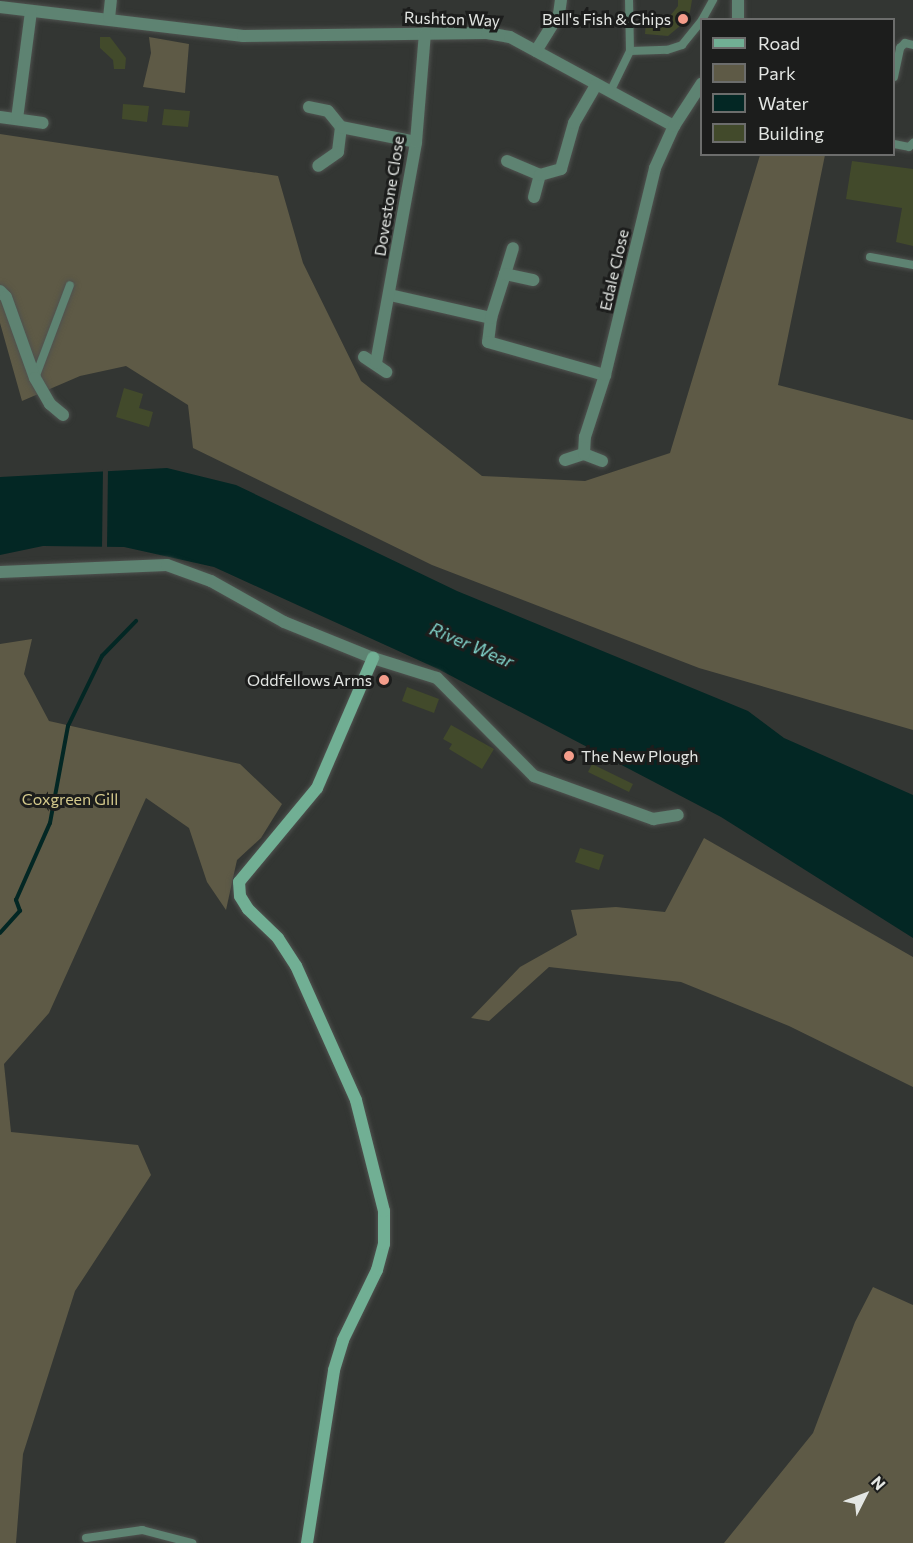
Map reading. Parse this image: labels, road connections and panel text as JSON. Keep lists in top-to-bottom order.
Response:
{
  "streets": {
    "street": ["Rushton Way", "Dovestone Close", "Edale Close"]
  },
  "crossings": [
    ["Rushton Way", "Dovestone Close"],
    ["Rushton Way", "Edale Close"]
  ],
  "water": ["River Wear"],
  "parks": ["Coxgreen Gill"],
  "places": ["Bell's Fish & Chips", "Oddfellows Arms", "The New Plough"],
  "legend": [
    "Road",
    "Park",
    "Water",
    "Building"
  ],
  "north": "top right"
}
